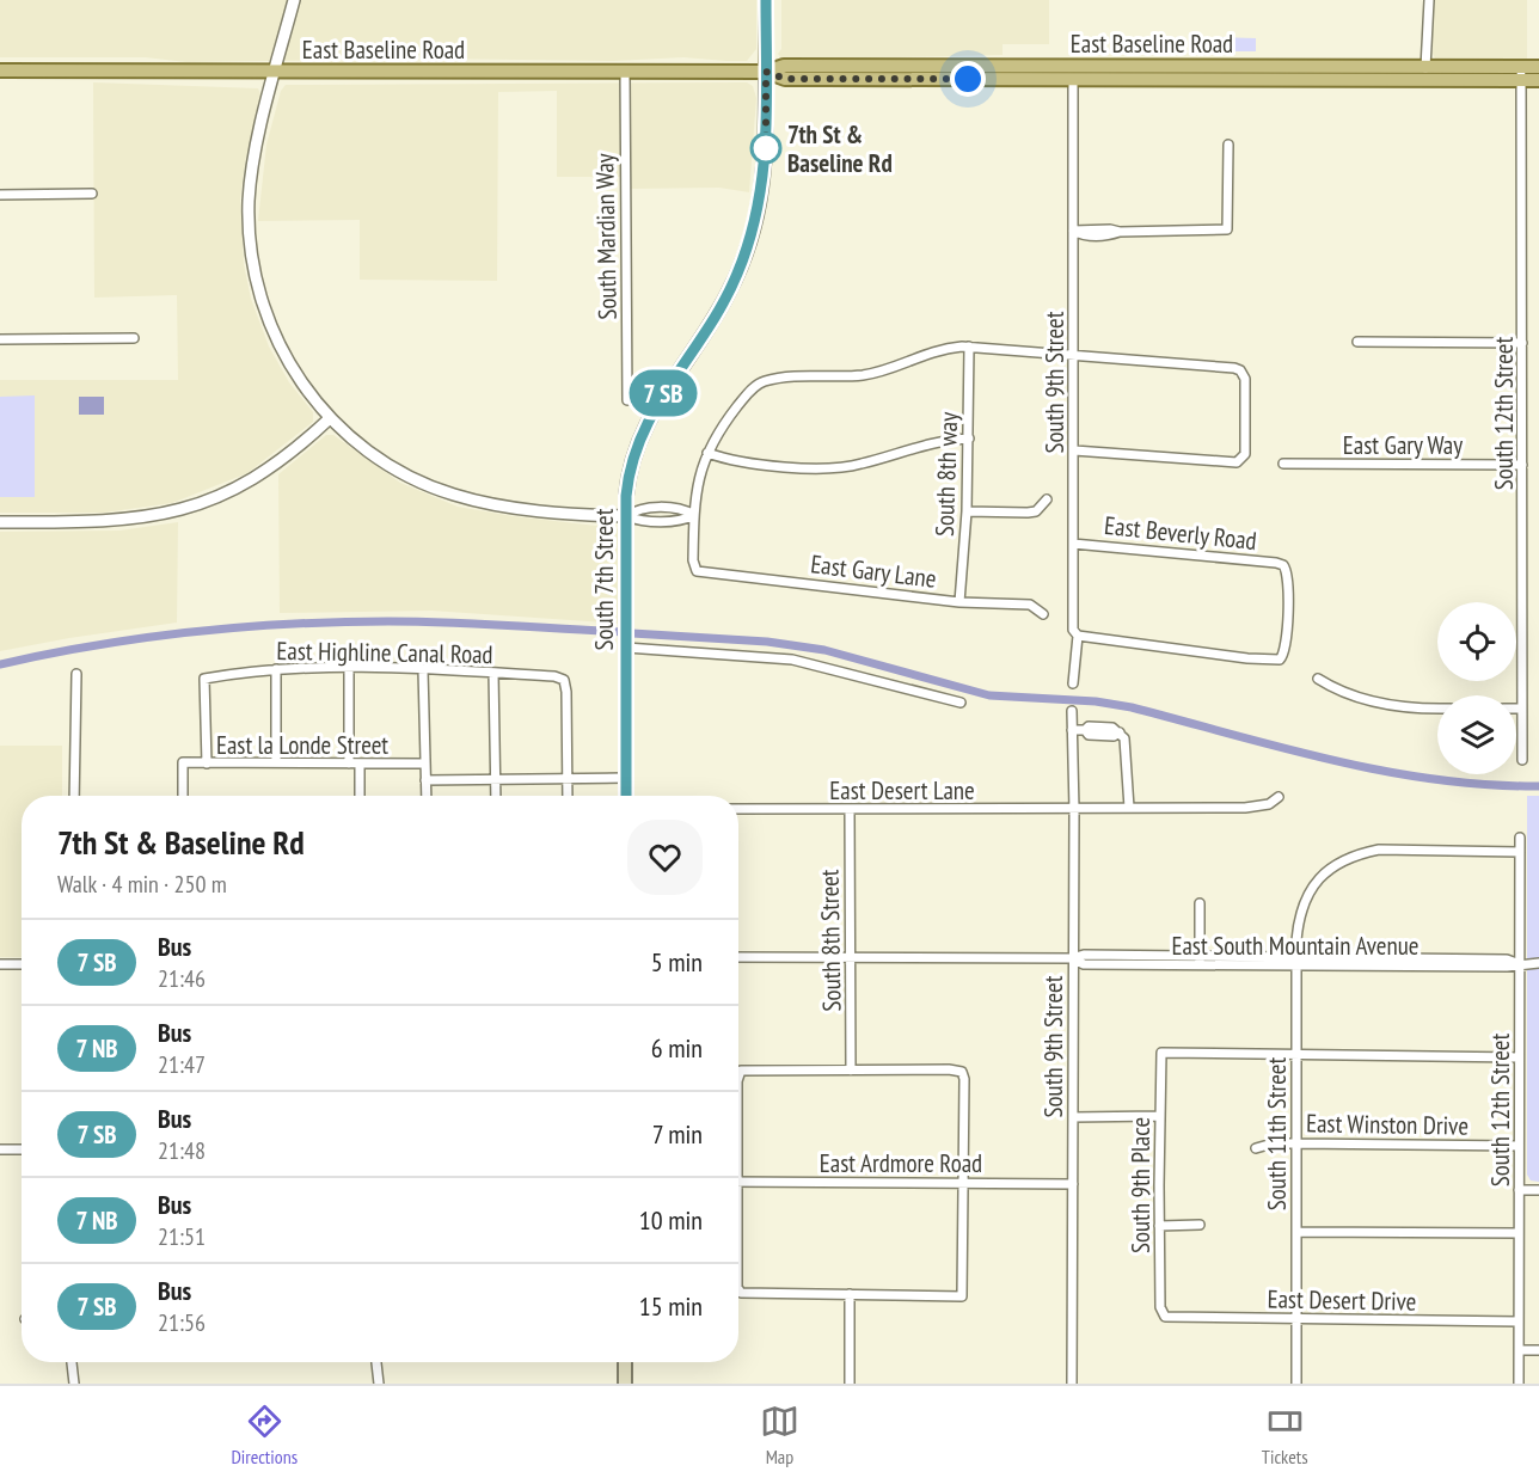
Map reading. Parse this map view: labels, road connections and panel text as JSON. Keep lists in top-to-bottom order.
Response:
{
  "streets": {
    "main road": ["East Baseline Road", "South 7th Street"],
    "street": [
      "South Mardian Way",
      "South 9th Street",
      "South 12th Street",
      "East Gary Way",
      "South 8th way",
      "East Beverly Road",
      "East Gary Lane",
      "East Highline Canal Road",
      "East la Londe Street",
      "East Desert Lane",
      "South 8th Street",
      "East South Mountain Avenue",
      "East Winston Drive",
      "South 11th Street",
      "East Ardmore Road",
      "South 9th Place",
      "East Desert Drive"
    ]
  },
  "crossings": [
    ["East Baseline Road", "South Mardian Way"],
    ["East Baseline Road", "South 9th Street"],
    ["East Baseline Road", "South 12th Street"],
    ["East Baseline Road", "South 7th Street"],
    ["South 9th Street", "East Beverly Road"],
    ["South 9th Street", "East Desert Lane"],
    ["South 9th Street", "East South Mountain Avenue"],
    ["South 9th Street", "East Ardmore Road"],
    ["South 12th Street", "East Gary Way"],
    ["South 12th Street", "East South Mountain Avenue"],
    ["South 12th Street", "East Winston Drive"],
    ["South 12th Street", "South 11th Street"],
    ["South 12th Street", "East Desert Drive"],
    ["South 8th way", "East Gary Lane"],
    ["East Highline Canal Road", "East la Londe Street"],
    ["East Desert Lane", "South 8th Street"],
    ["South 8th Street", "East South Mountain Avenue"],
    ["East South Mountain Avenue", "South 11th Street"],
    ["East Winston Drive", "South 11th Street"],
    ["South 11th Street", "South 9th Place"],
    ["South 11th Street", "East Desert Drive"],
    ["South 9th Place", "East Desert Drive"]
  ],
  "places": ["7th St & Baseline Rd"],
  "page": {
    "on_map": "7 SB",
    "heading": ["7th St & Baseline Rd", "Walk · 4 min · 250 m"],
    "list": [
      {
        "mark": "7 SB",
        "name": "Bus",
        "note": "21:46",
        "value": "5 min"
      },
      {
        "mark": "7 NB",
        "name": "Bus",
        "note": "21:47",
        "value": "6 min"
      },
      {
        "mark": "7 SB",
        "name": "Bus",
        "note": "21:48",
        "value": "7 min"
      },
      {
        "mark": "7 NB",
        "name": "Bus",
        "note": "21:51",
        "value": "10 min"
      },
      {
        "mark": "7 SB",
        "name": "Bus",
        "note": "21:56",
        "value": "15 min"
      }
    ],
    "tabs": ["Directions", "Map", "Tickets"]
  }
}
